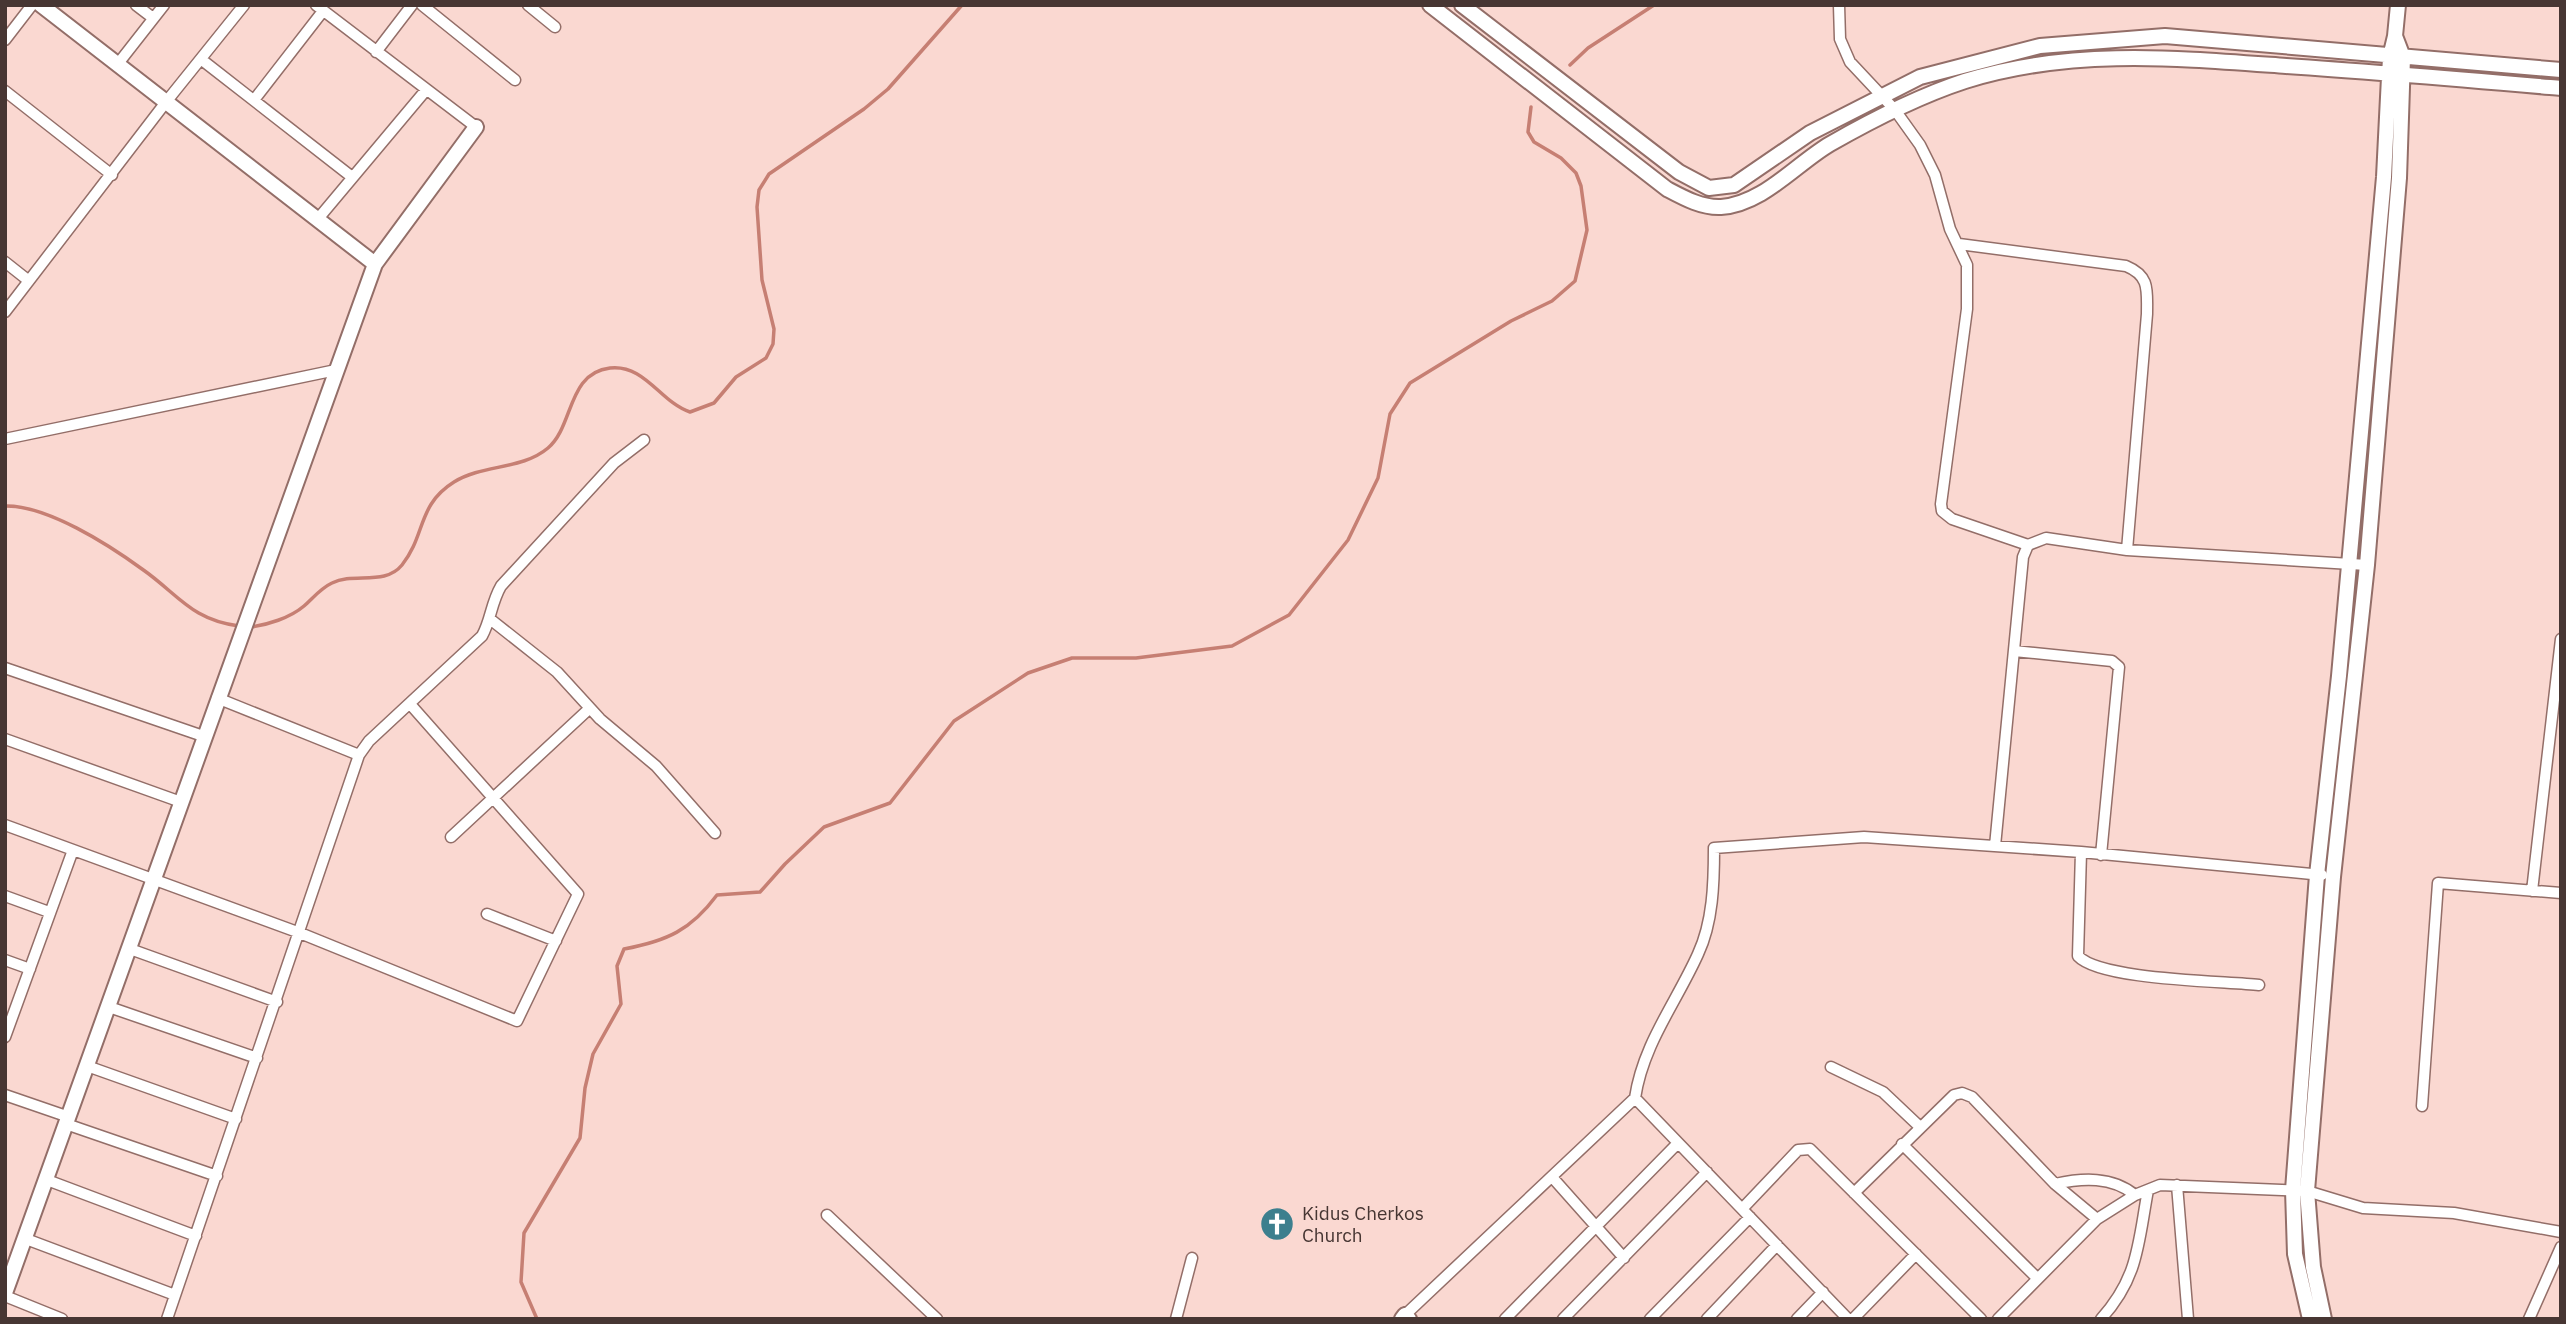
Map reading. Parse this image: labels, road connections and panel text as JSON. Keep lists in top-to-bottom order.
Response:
{
  "places": {
    "church": ["Kidus Cherkos Church"]
  }
}
